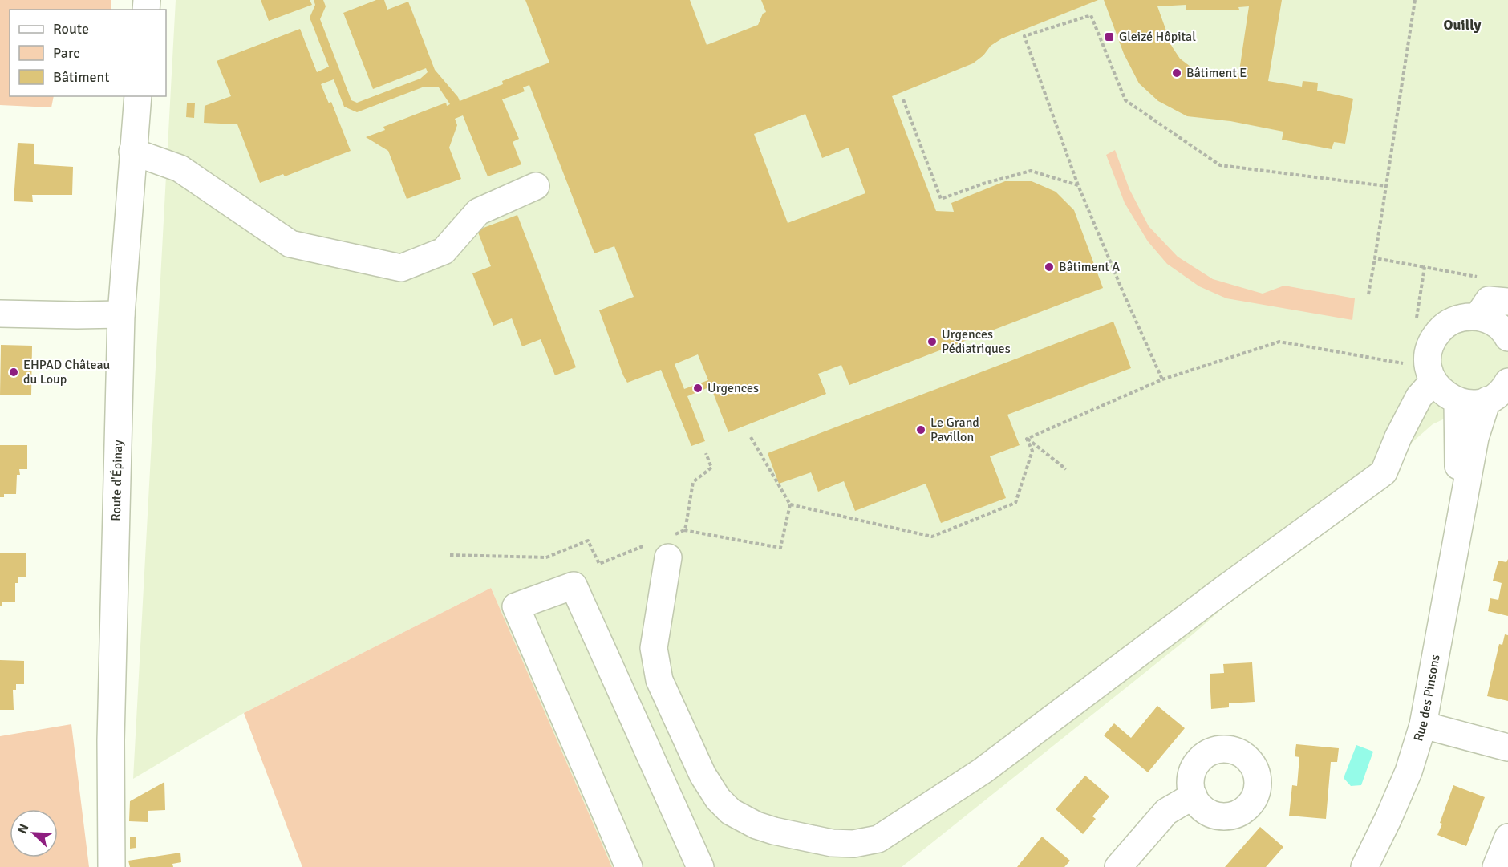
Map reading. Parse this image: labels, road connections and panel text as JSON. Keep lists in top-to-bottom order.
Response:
{
  "streets": {
    "street": ["Route d'Épinay", "Rue des Pinsons"]
  },
  "districts": ["Ouilly"],
  "places": {
    "transit": ["Gleizé Hôpital"],
    "other": [
      "Bâtiment E",
      "Bâtiment A",
      "Urgences Pédiatriques",
      "EHPAD Château du Loup",
      "Urgences",
      "Le Grand Pavillon"
    ]
  },
  "legend": ["Route", "Parc", "Bâtiment"],
  "north": "top left"
}
